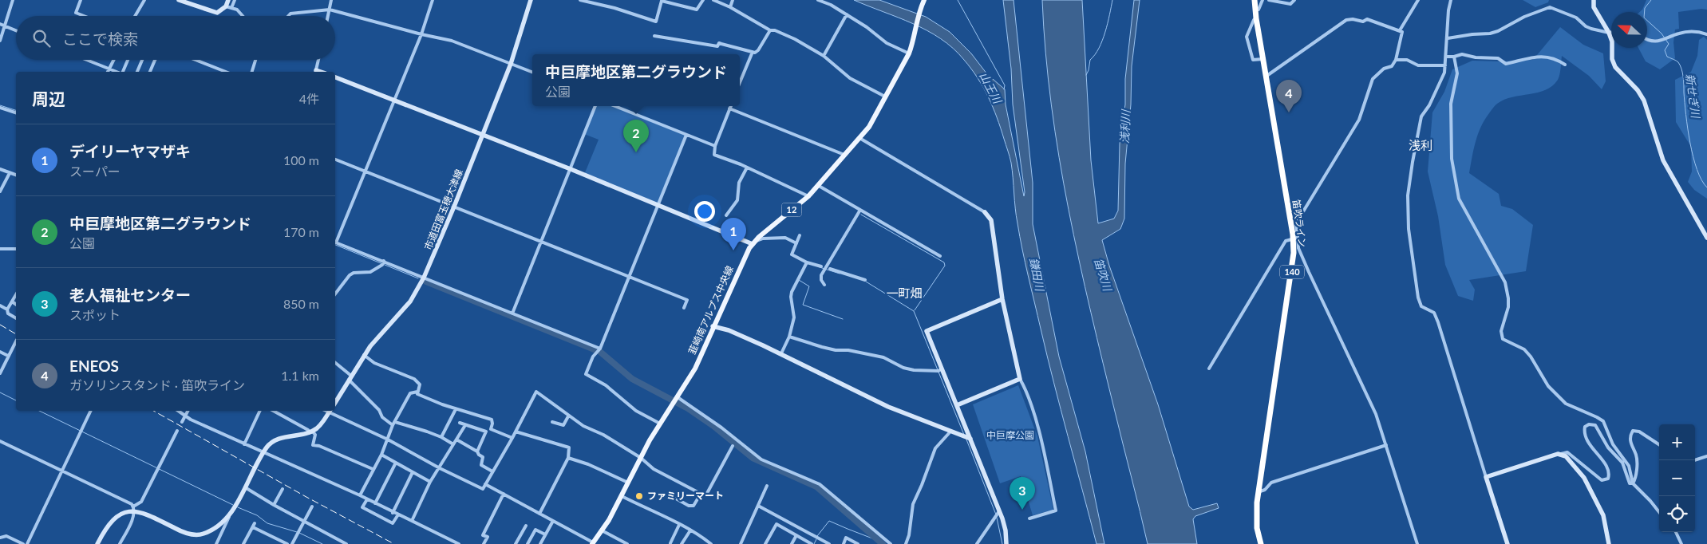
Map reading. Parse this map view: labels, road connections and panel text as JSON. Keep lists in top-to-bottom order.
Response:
{
  "streets": {
    "highway": ["笛吹ライン", "140"],
    "main road": ["12", "韮崎南アルプス中央線"],
    "street": ["市道田富玉穂大津線"]
  },
  "districts": ["浅利", "一町畑"],
  "water": [
    "山王川",
    "新せぎ川",
    "浅利川",
    "鎌田川",
    "笛吹川"
  ],
  "parks": ["中巨摩公園"],
  "places": ["ファミリーマート"],
  "north": "left",
  "page": {
    "search": "ここで検索",
    "popup": ["中巨摩地区第二グラウンド", "公園"],
    "heading": ["周辺", "4件"],
    "pins": [
      "4",
      "2",
      "1",
      "3"
    ],
    "list": [
      {
        "mark": "1",
        "name": "デイリーヤマザキ",
        "note": "スーパー",
        "value": "100 m"
      },
      {
        "mark": "2",
        "name": "中巨摩地区第二グラウンド",
        "note": "公園",
        "value": "170 m"
      },
      {
        "mark": "3",
        "name": "老人福祉センター",
        "note": "スポット",
        "value": "850 m"
      },
      {
        "mark": "4",
        "name": "ENEOS",
        "note": "ガソリンスタンド · 笛吹ライン",
        "value": "1.1 km"
      }
    ],
    "map_buttons": ["+", "−"]
  }
}
